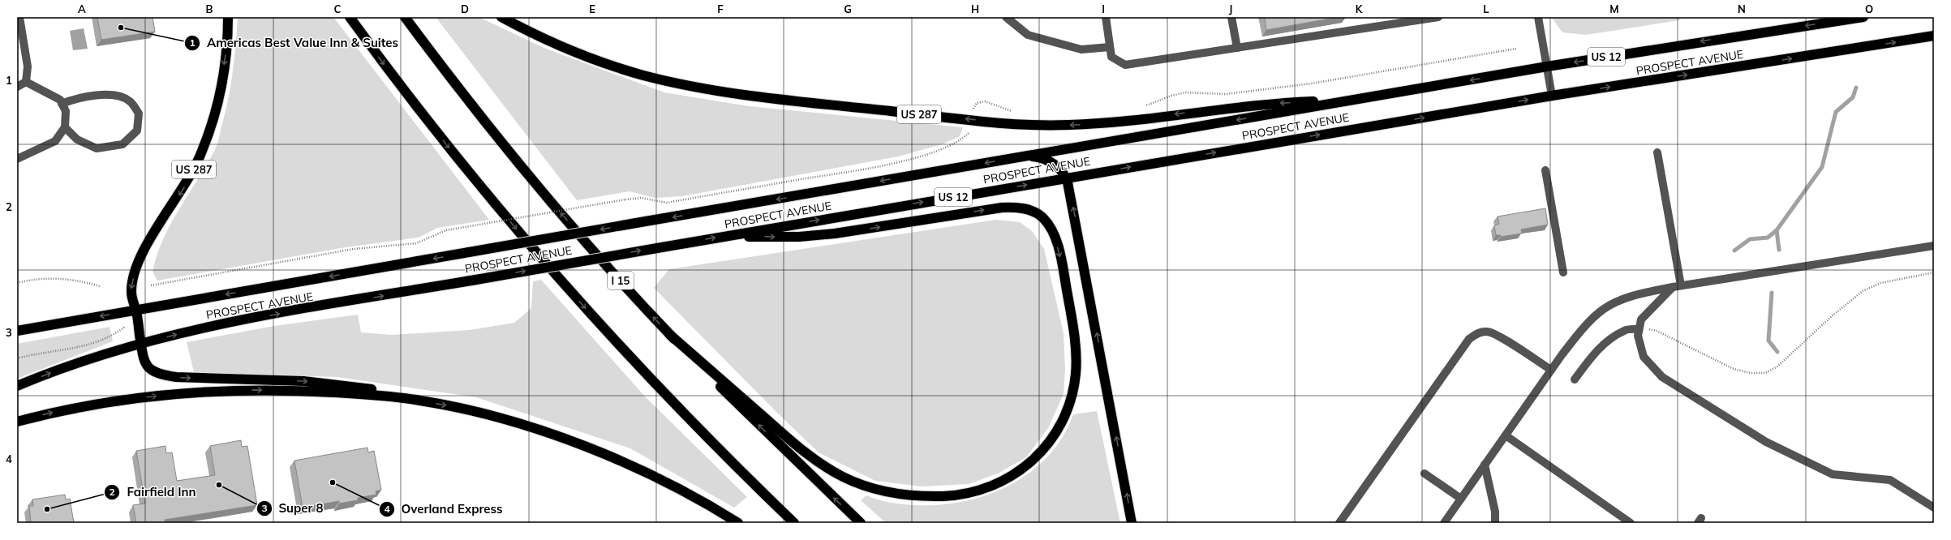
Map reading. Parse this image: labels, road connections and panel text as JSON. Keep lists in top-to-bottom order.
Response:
{
  "streets": {
    "highway": [
      "US 12",
      "PROSPECT AVENUE",
      "US 287",
      "I 15"
    ]
  },
  "crossings": [
    ["PROSPECT AVENUE", "US 287"]
  ],
  "places": [
    "Americas Best Value Inn & Suites",
    "Overland Express",
    "Super 8",
    "Fairfield Inn"
  ],
  "grid": {
    "columns": [
      "A",
      "B",
      "C",
      "D",
      "E",
      "F",
      "G",
      "H",
      "I",
      "J",
      "K",
      "L",
      "M",
      "N",
      "O"
    ],
    "rows": [
      "1",
      "2",
      "3",
      "4"
    ]
  }
}
